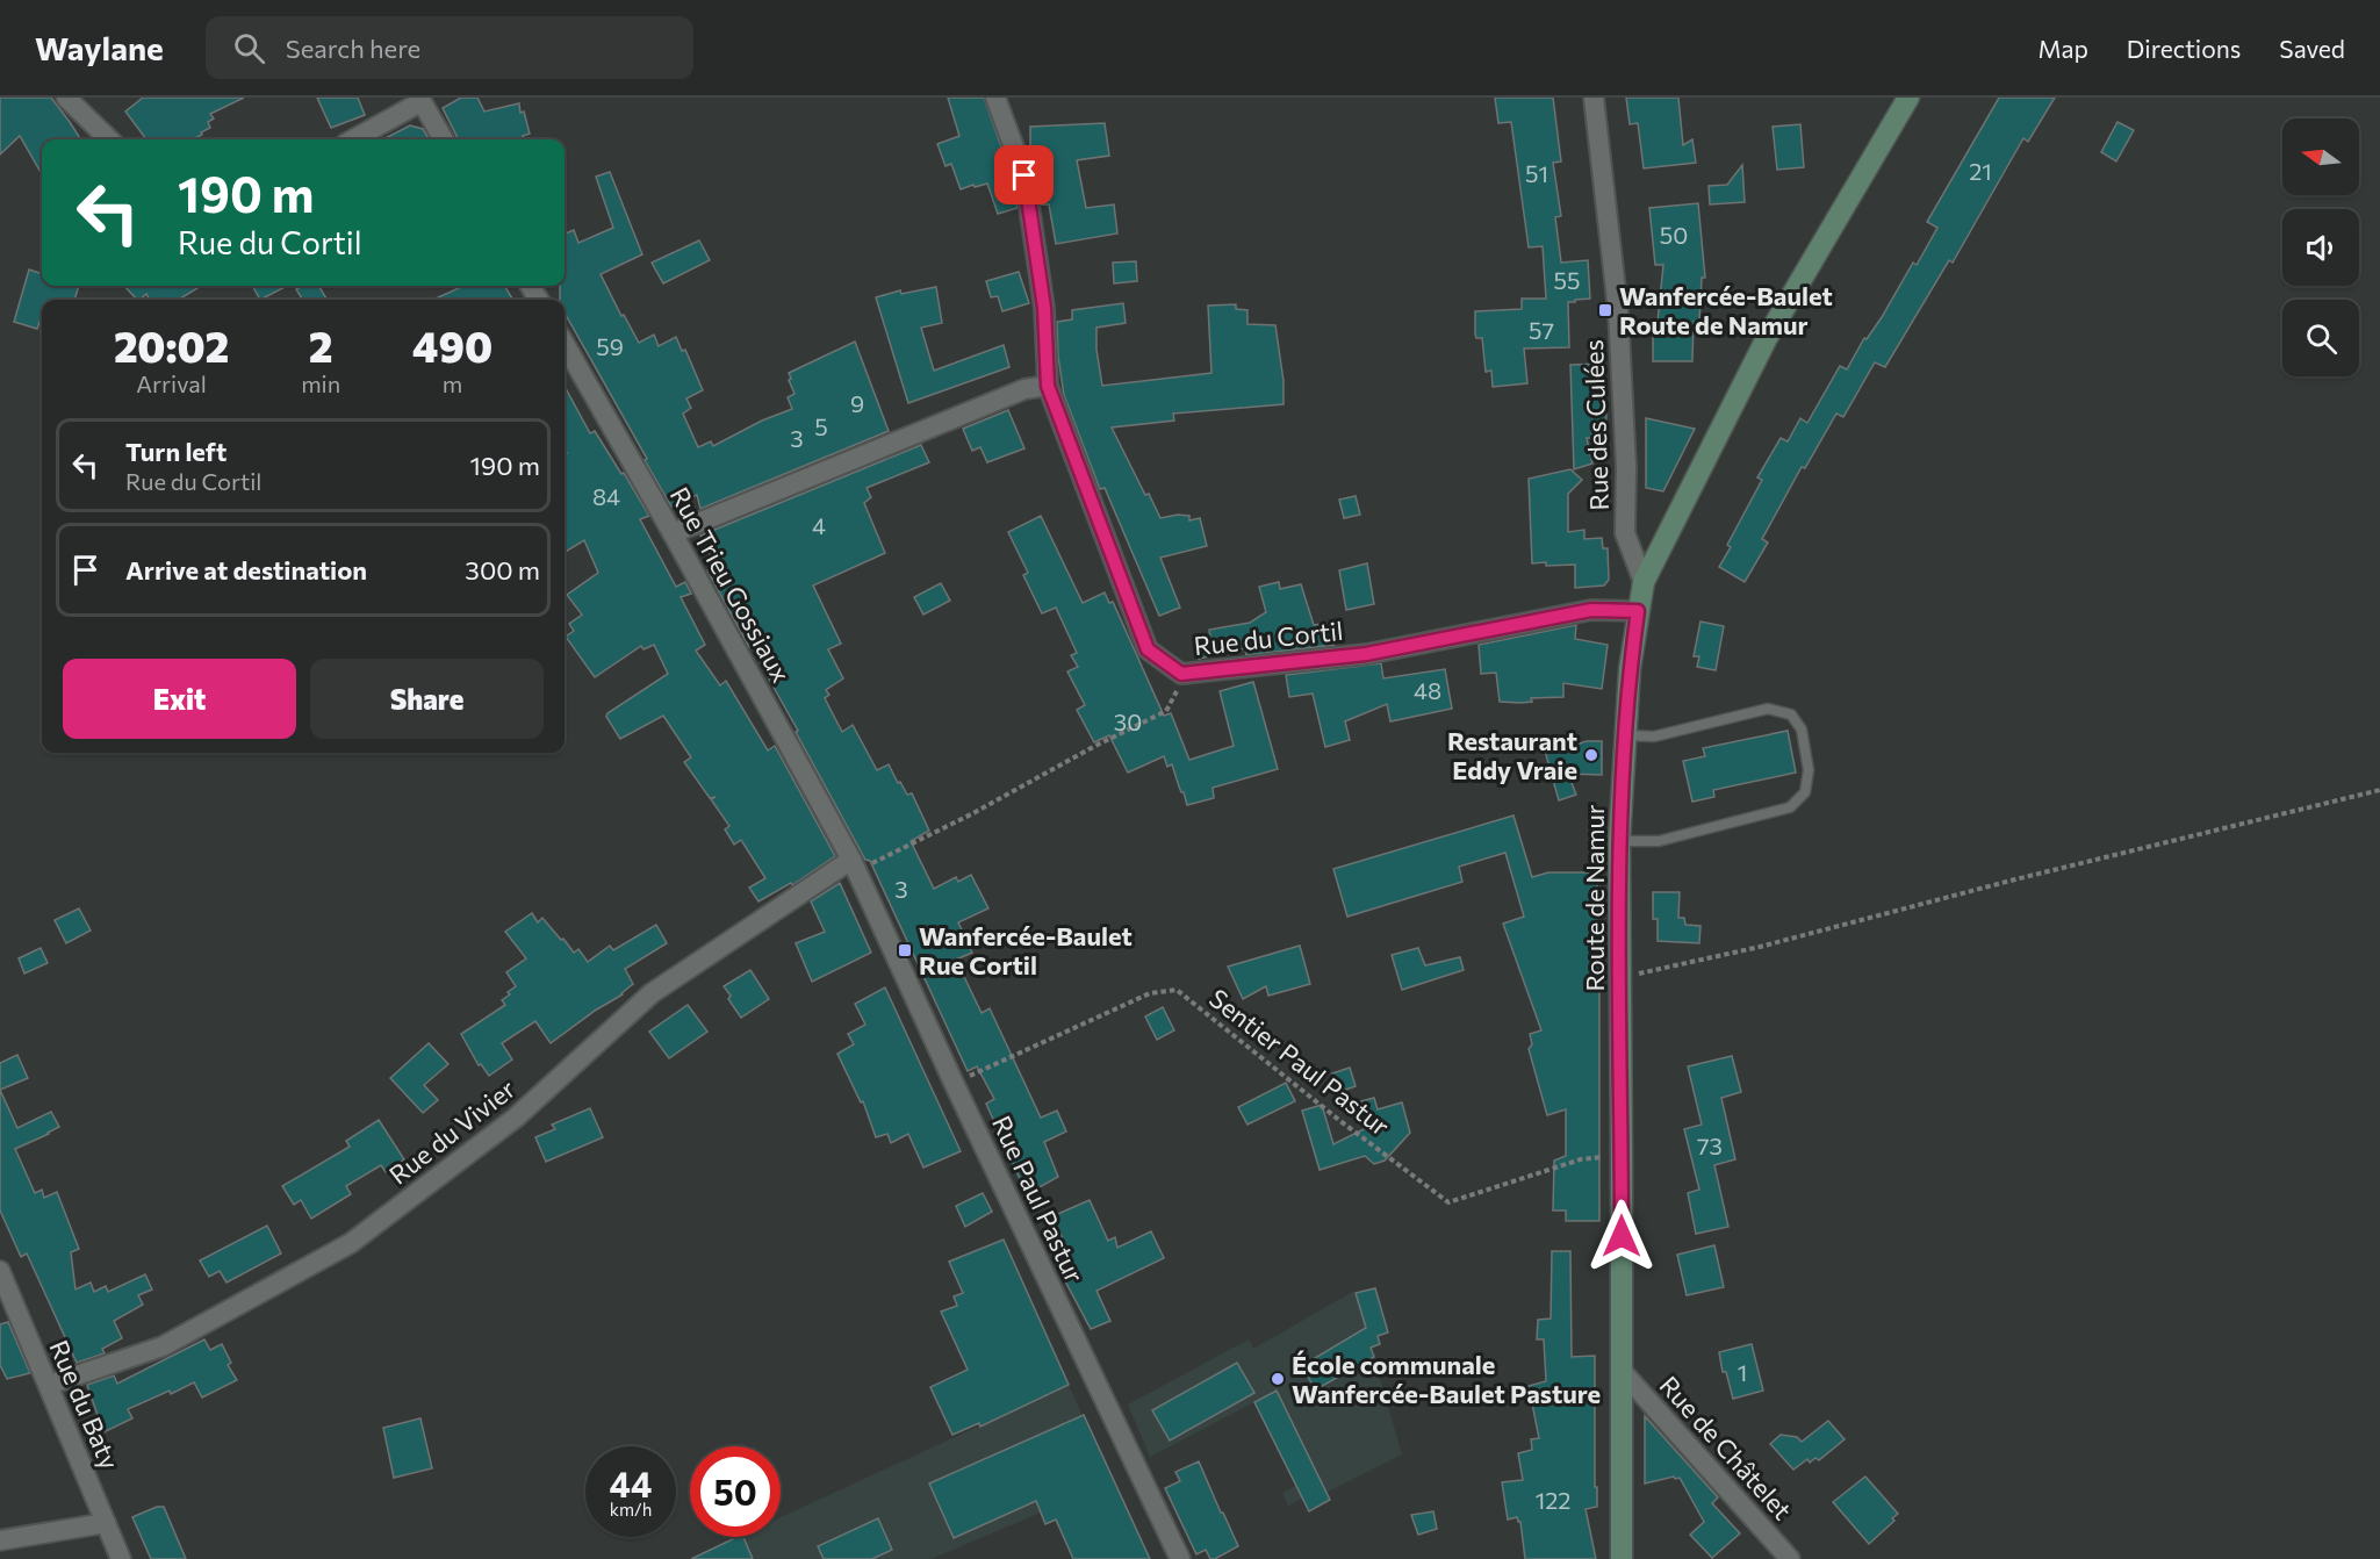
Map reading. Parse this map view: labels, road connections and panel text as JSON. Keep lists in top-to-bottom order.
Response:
{
  "streets": {
    "main road": ["Route de Namur"],
    "street": [
      "Rue des Culées",
      "Rue Trieu Gossiaux",
      "Rue du Cortil",
      "Rue du Vivier",
      "Rue Paul Pastur",
      "Rue du Baty",
      "Rue de Châtelet"
    ],
    "path": ["Sentier Paul Pastur"]
  },
  "crossings": [
    ["Rue des Culées", "Route de Namur"],
    ["Rue Trieu Gossiaux", "Rue du Vivier"],
    ["Rue Trieu Gossiaux", "Rue Paul Pastur"],
    ["Rue du Cortil", "Route de Namur"],
    ["Route de Namur", "Sentier Paul Pastur"],
    ["Route de Namur", "Rue de Châtelet"],
    ["Sentier Paul Pastur", "Rue Paul Pastur"],
    ["Rue du Vivier", "Rue Paul Pastur"],
    ["Rue du Vivier", "Rue du Baty"]
  ],
  "places": {
    "transit": ["Wanfercée-Baulet Route de Namur", "Wanfercée-Baulet Rue Cortil"],
    "other": ["Restaurant Eddy Vraie", "École communale Wanfercée-Baulet Pasture"]
  },
  "house_numbers": [
    "21",
    "51",
    "50",
    "55",
    "57",
    "59",
    "9",
    "5",
    "3",
    "84",
    "4",
    "48",
    "30",
    "3",
    "73",
    "1",
    "122"
  ],
  "north": "left",
  "page": {
    "header": "Waylane",
    "search": "Search here",
    "nav": ["Map", "Directions", "Saved"],
    "turn": ["190 m", "Rue du Cortil"],
    "eta": [
      "20:02",
      "Arrival",
      "2",
      "min",
      "490",
      "m"
    ],
    "list": [
      {
        "name": "Turn left",
        "note": "Rue du Cortil",
        "value": "190 m"
      },
      {
        "name": "Arrive at destination",
        "value": "300 m"
      }
    ],
    "buttons": ["Exit", "Share"],
    "speed": "44 km/h",
    "limit": "50"
  }
}
